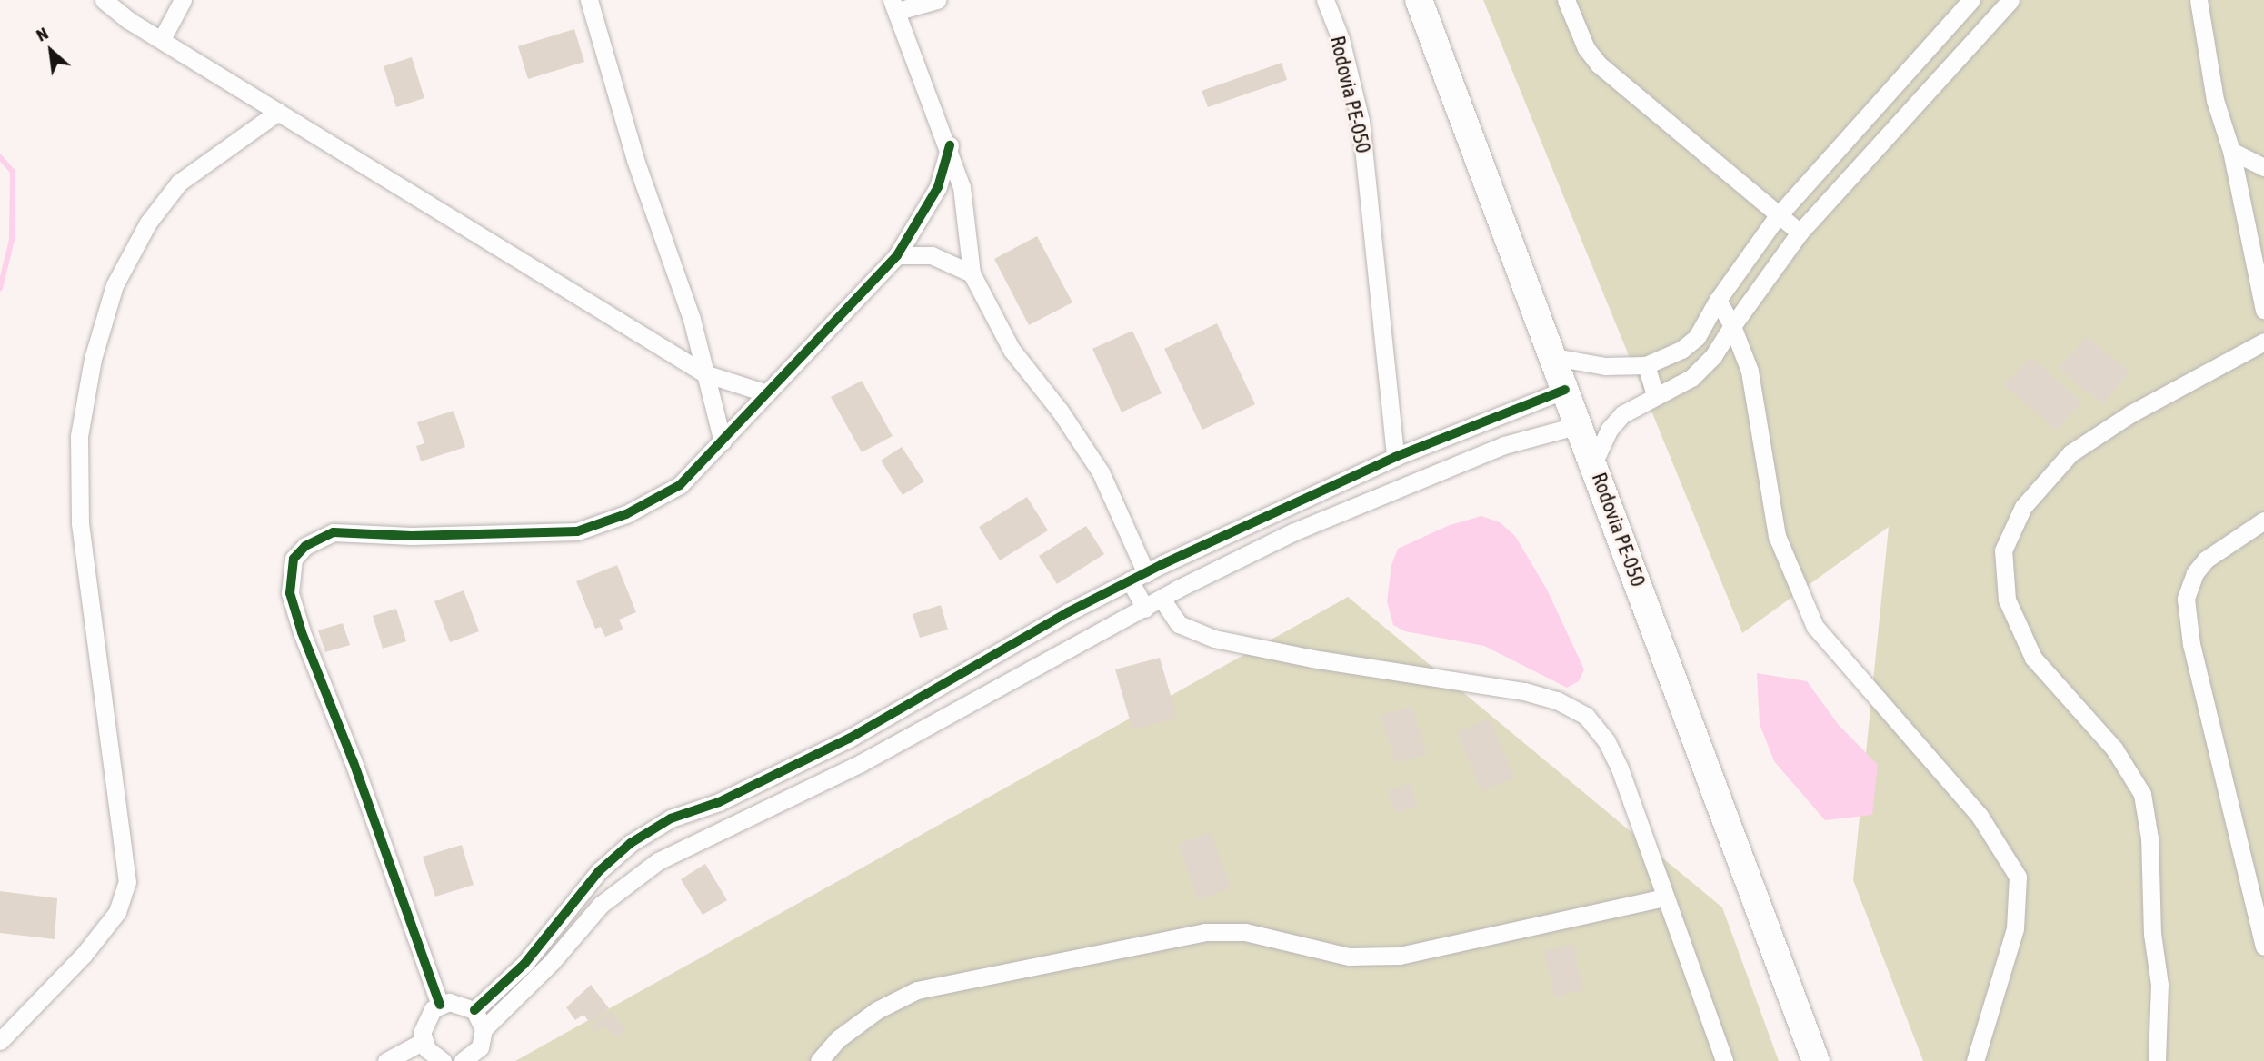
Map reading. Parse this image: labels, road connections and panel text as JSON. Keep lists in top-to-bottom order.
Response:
{
  "streets": {
    "main road": ["Rodovia PE-050"]
  },
  "north": "top left"
}
